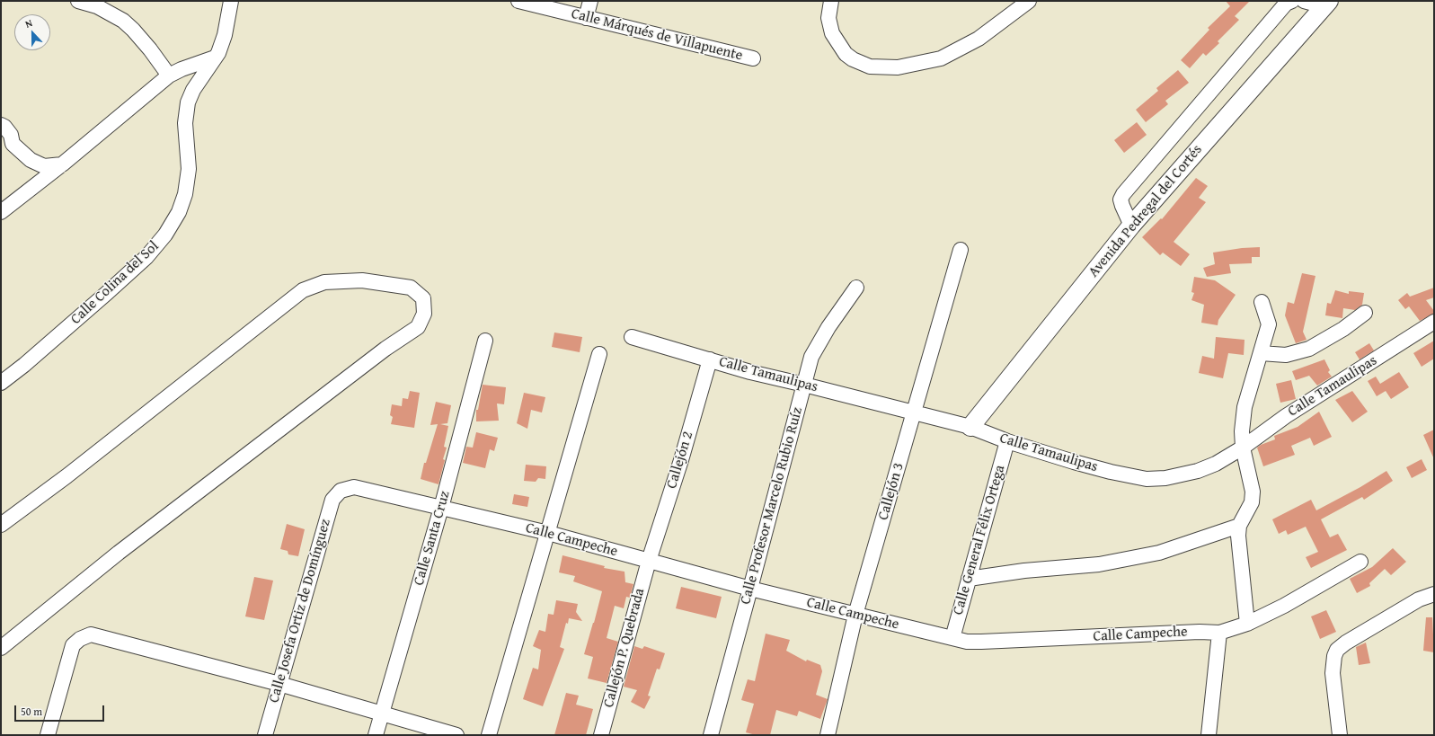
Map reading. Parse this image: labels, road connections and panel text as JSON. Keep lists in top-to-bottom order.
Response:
{
  "streets": {
    "street": [
      "Calle Márqués de Villapuente",
      "Avenida Pedregal del Cortés",
      "Calle Colina del Sol",
      "Calle Tamaulipas",
      "Callejón 2",
      "Callejón 3",
      "Calle Profesor Marcelo Rubio Ruíz",
      "Calle Santa Cruz",
      "Calle Campeche",
      "Calle General Félix Ortega",
      "Calle Josefa Ortiz de Domínguez",
      "Callejón P. Quebrada"
    ]
  },
  "crossings": [
    ["Avenida Pedregal del Cortés", "Calle Tamaulipas"],
    ["Calle Tamaulipas", "Callejón 2"],
    ["Calle Tamaulipas", "Callejón 3"],
    ["Calle Tamaulipas", "Calle Profesor Marcelo Rubio Ruíz"],
    ["Calle Tamaulipas", "Calle General Félix Ortega"],
    ["Callejón 2", "Calle Campeche"],
    ["Callejón 2", "Callejón P. Quebrada"],
    ["Callejón 3", "Calle Campeche"],
    ["Calle Profesor Marcelo Rubio Ruíz", "Calle Campeche"],
    ["Calle Santa Cruz", "Calle Campeche"],
    ["Calle Campeche", "Calle General Félix Ortega"],
    ["Calle Campeche", "Calle Josefa Ortiz de Domínguez"],
    ["Calle Campeche", "Callejón P. Quebrada"]
  ],
  "scale_bar": "50 m",
  "north": "top"
}
